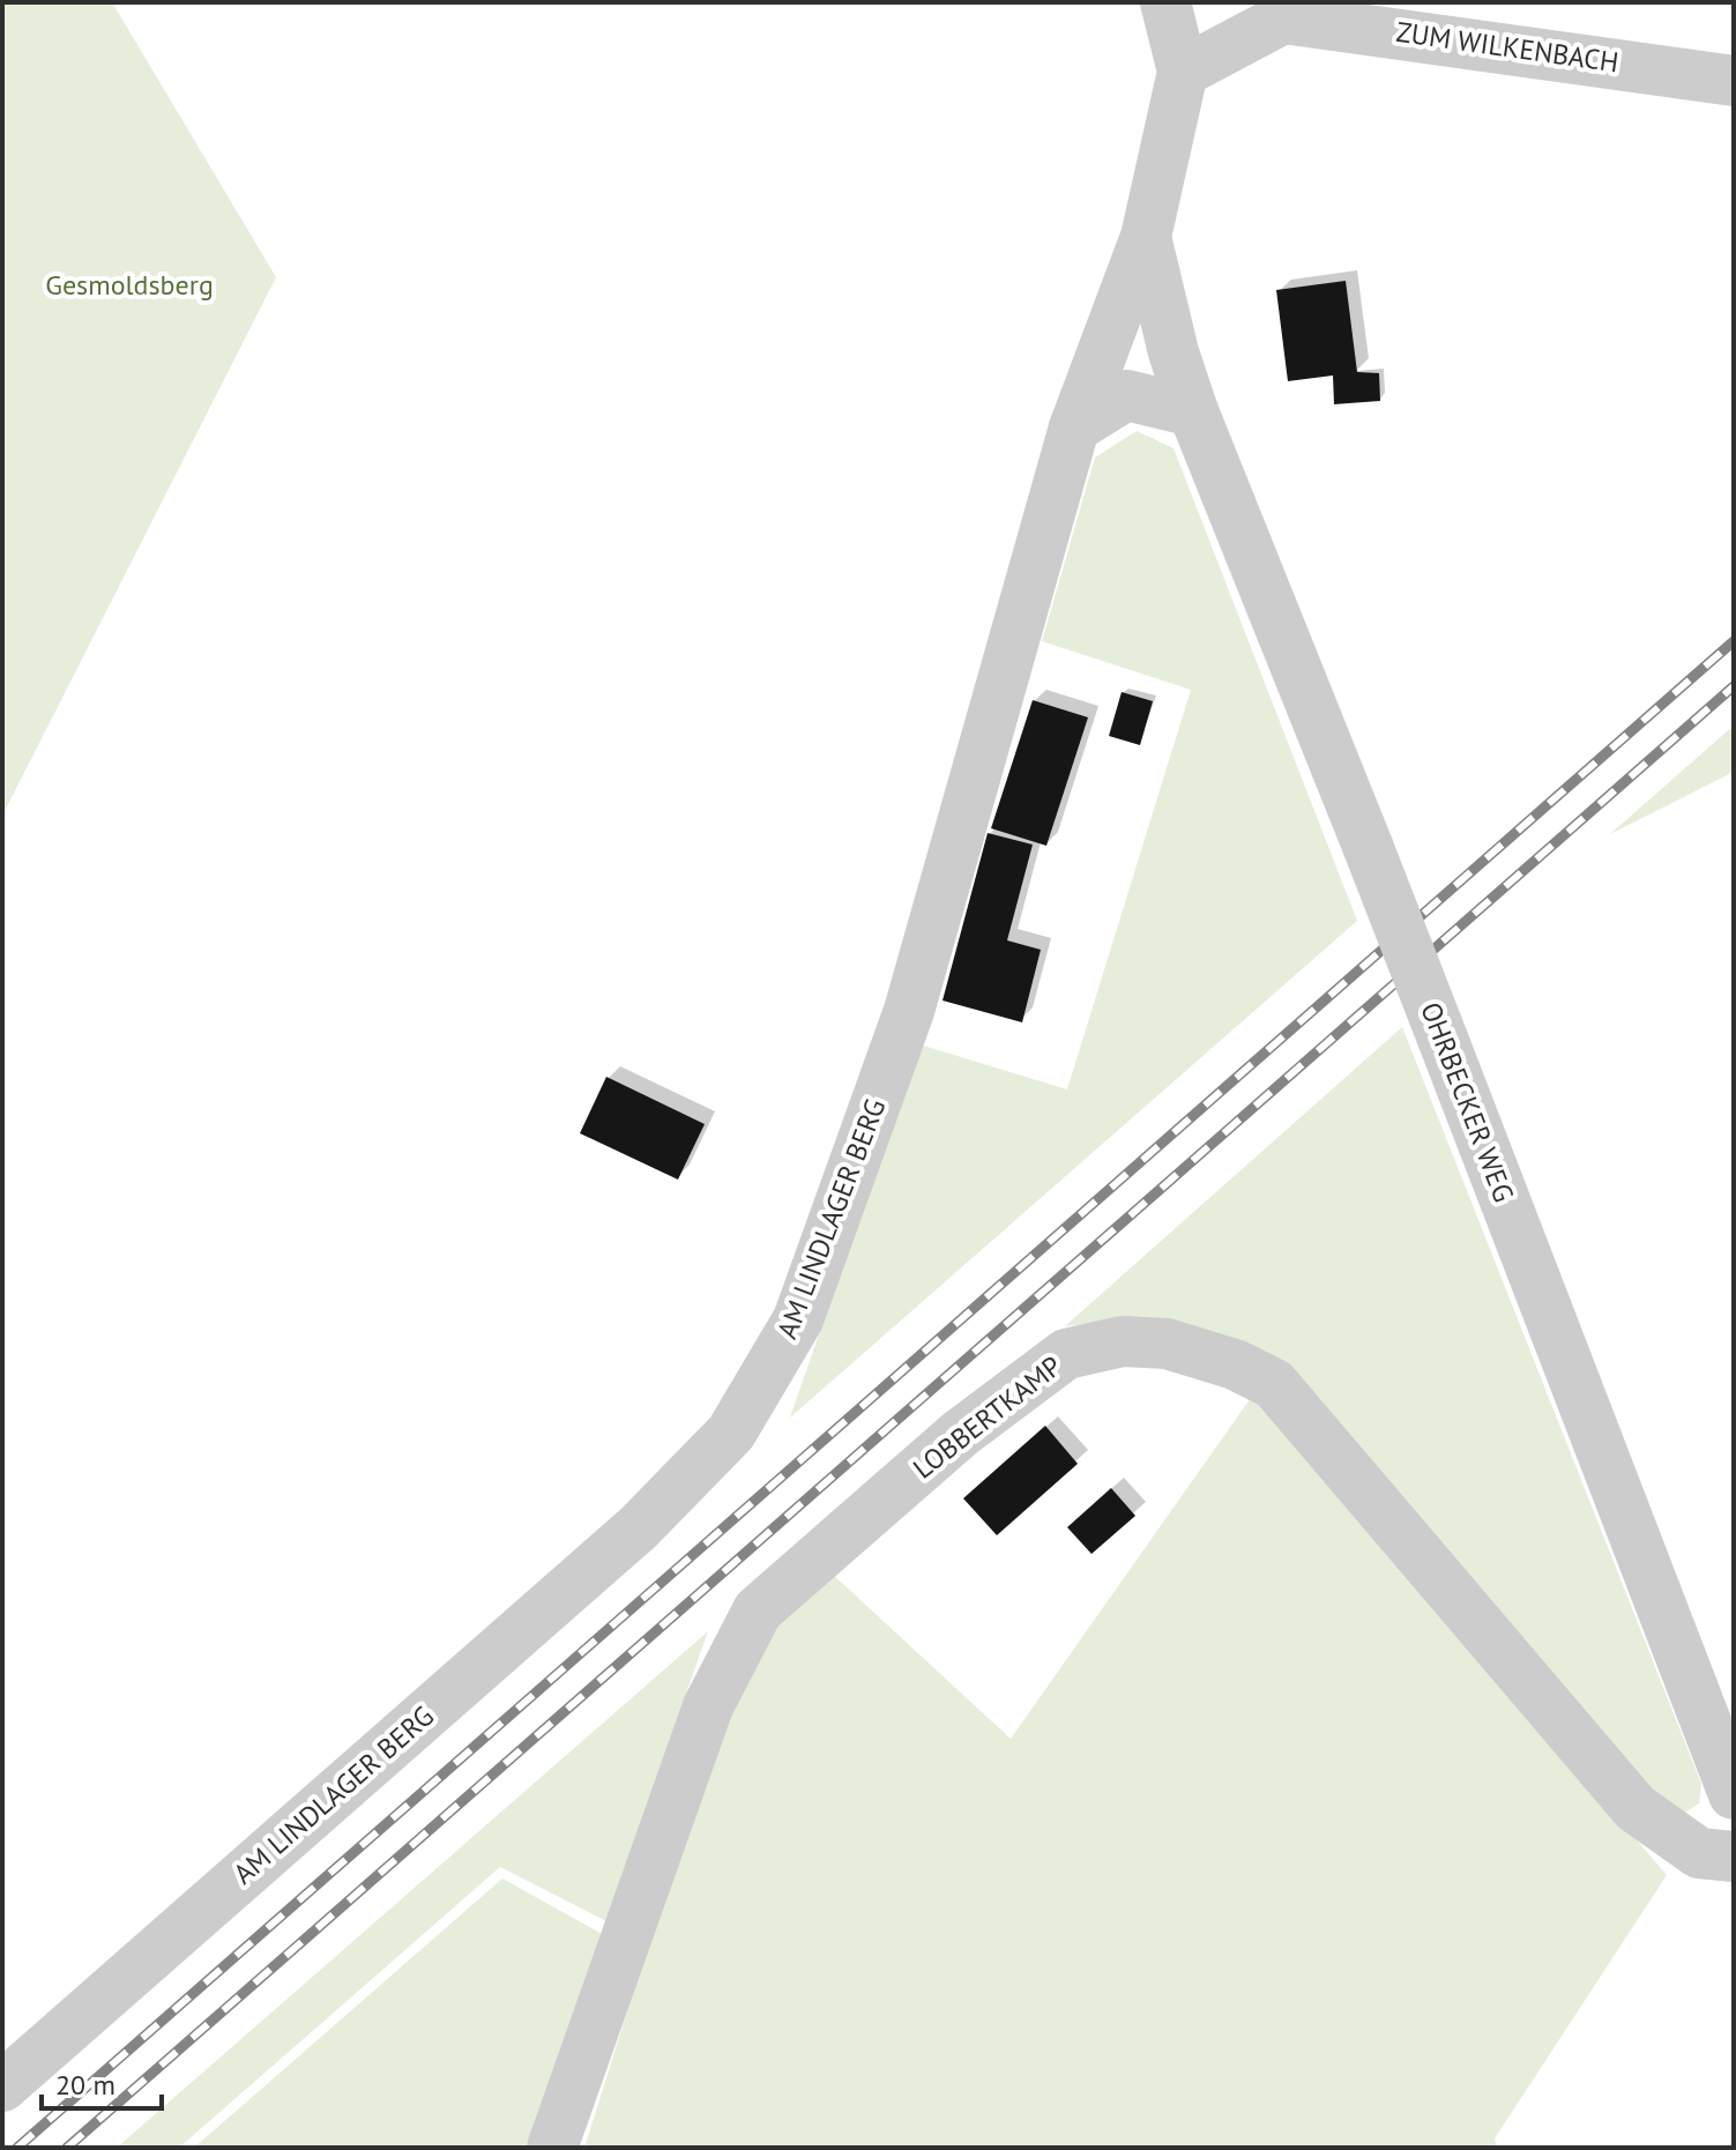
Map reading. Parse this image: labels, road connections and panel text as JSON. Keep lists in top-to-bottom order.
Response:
{
  "streets": {
    "street": [
      "ZUM WILKENBACH",
      "OHRBECKER WEG",
      "AM LINDLAGER BERG",
      "LOBBERTKAMP"
    ]
  },
  "crossings": [
    ["ZUM WILKENBACH", "OHRBECKER WEG"],
    ["OHRBECKER WEG", "AM LINDLAGER BERG"]
  ],
  "parks": ["Gesmoldsberg"],
  "scale_bar": "20 m"
}
